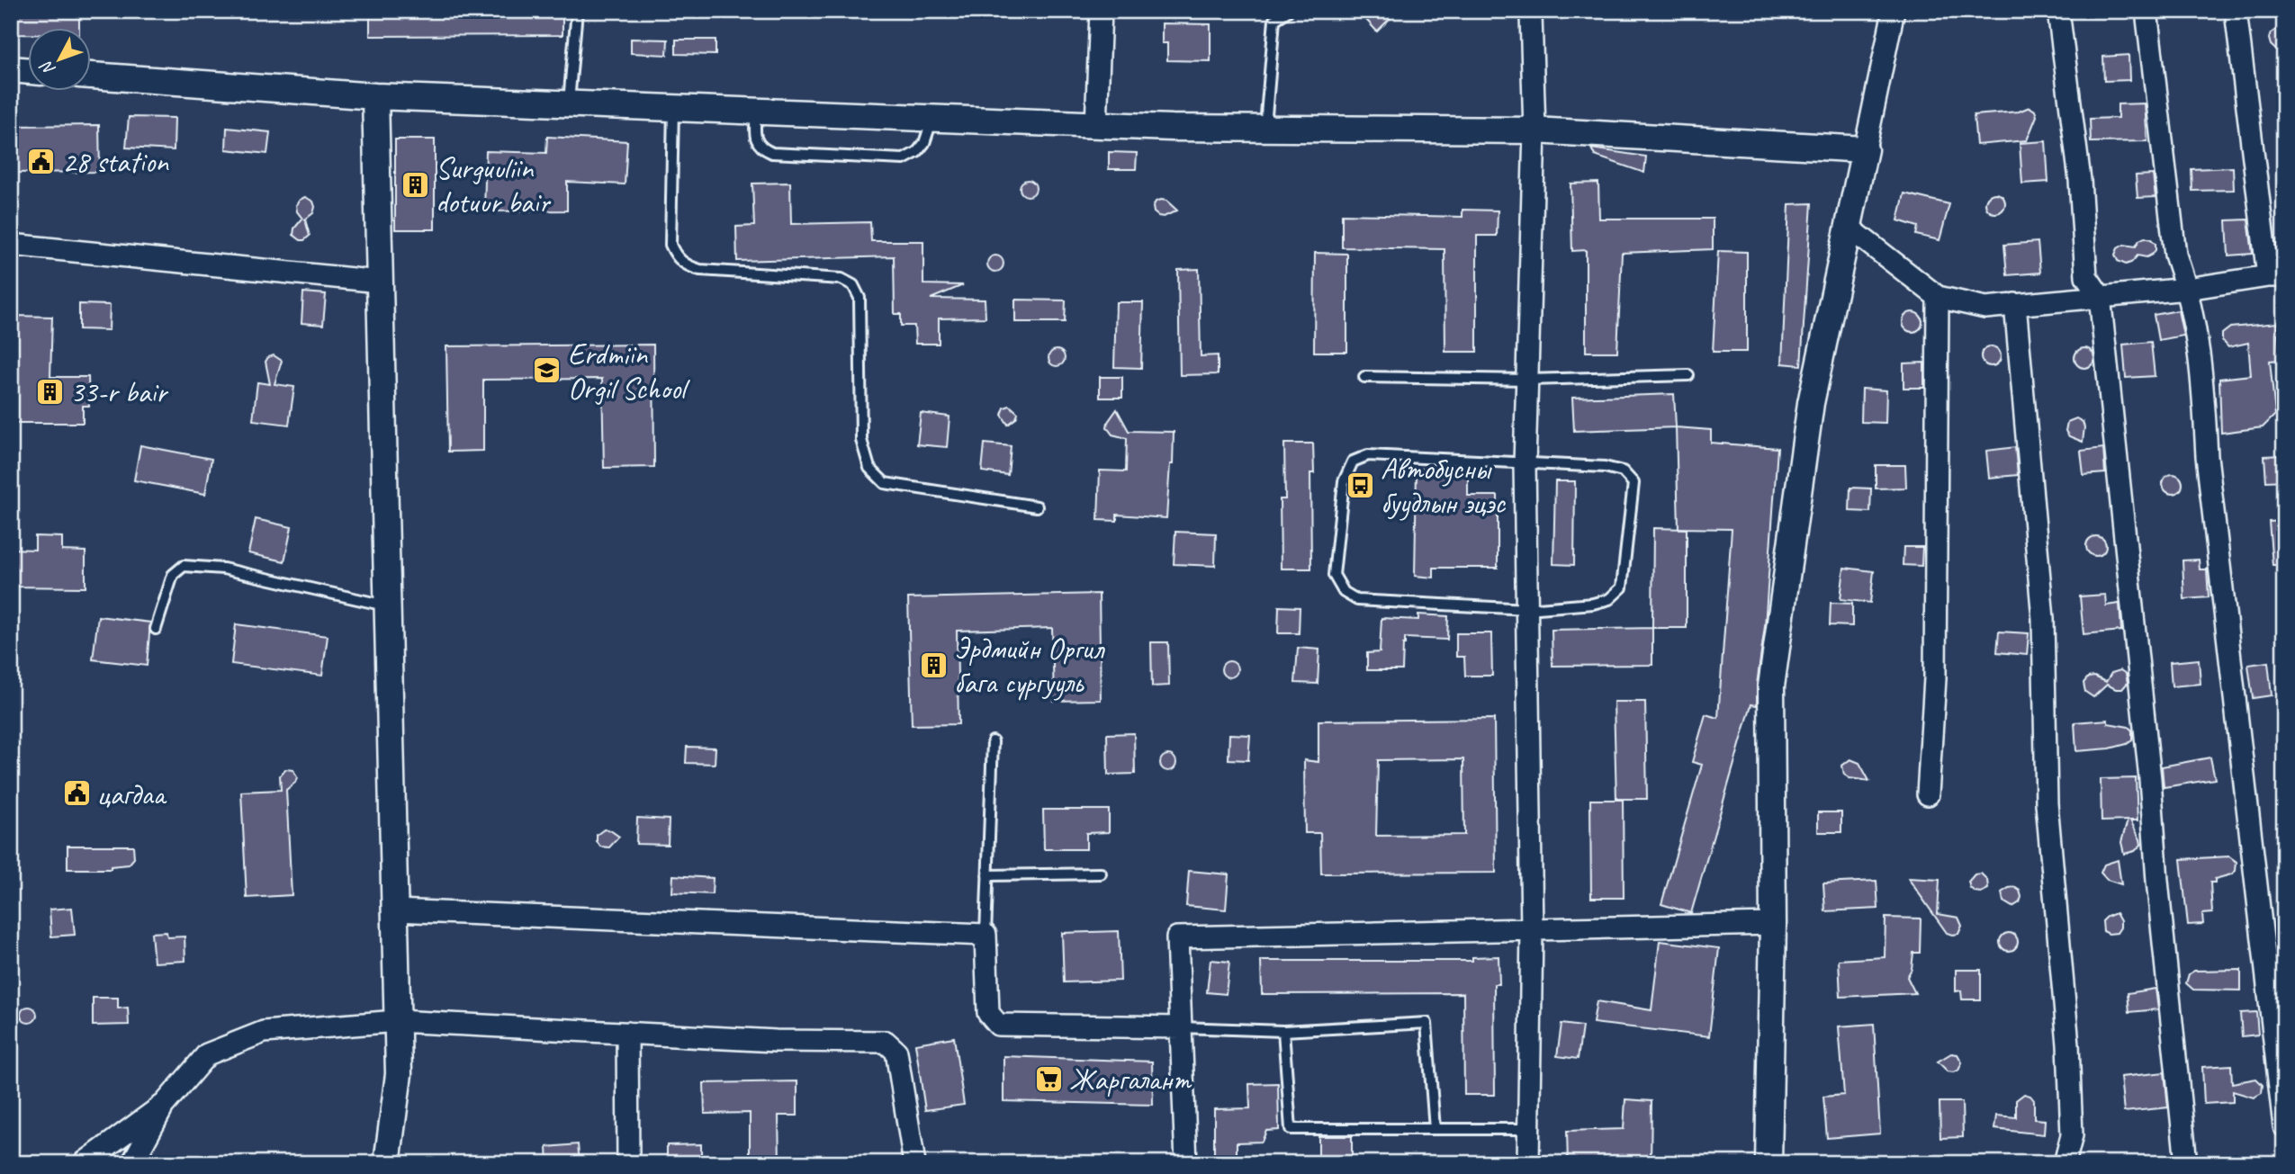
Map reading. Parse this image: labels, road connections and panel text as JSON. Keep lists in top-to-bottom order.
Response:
{
  "places": {
    "public building": ["28 station", "цагдаа"],
    "building": ["Surguuliin dotuur bair", "33-r bair", "Эрдмийн Оргил бага сургууль"],
    "school or university": ["Erdmiin Orgil School"],
    "bus stop": ["Автобусны буудлын эцэс"],
    "supermarket": ["Жаргалант"]
  },
  "north": "bottom left"
}
